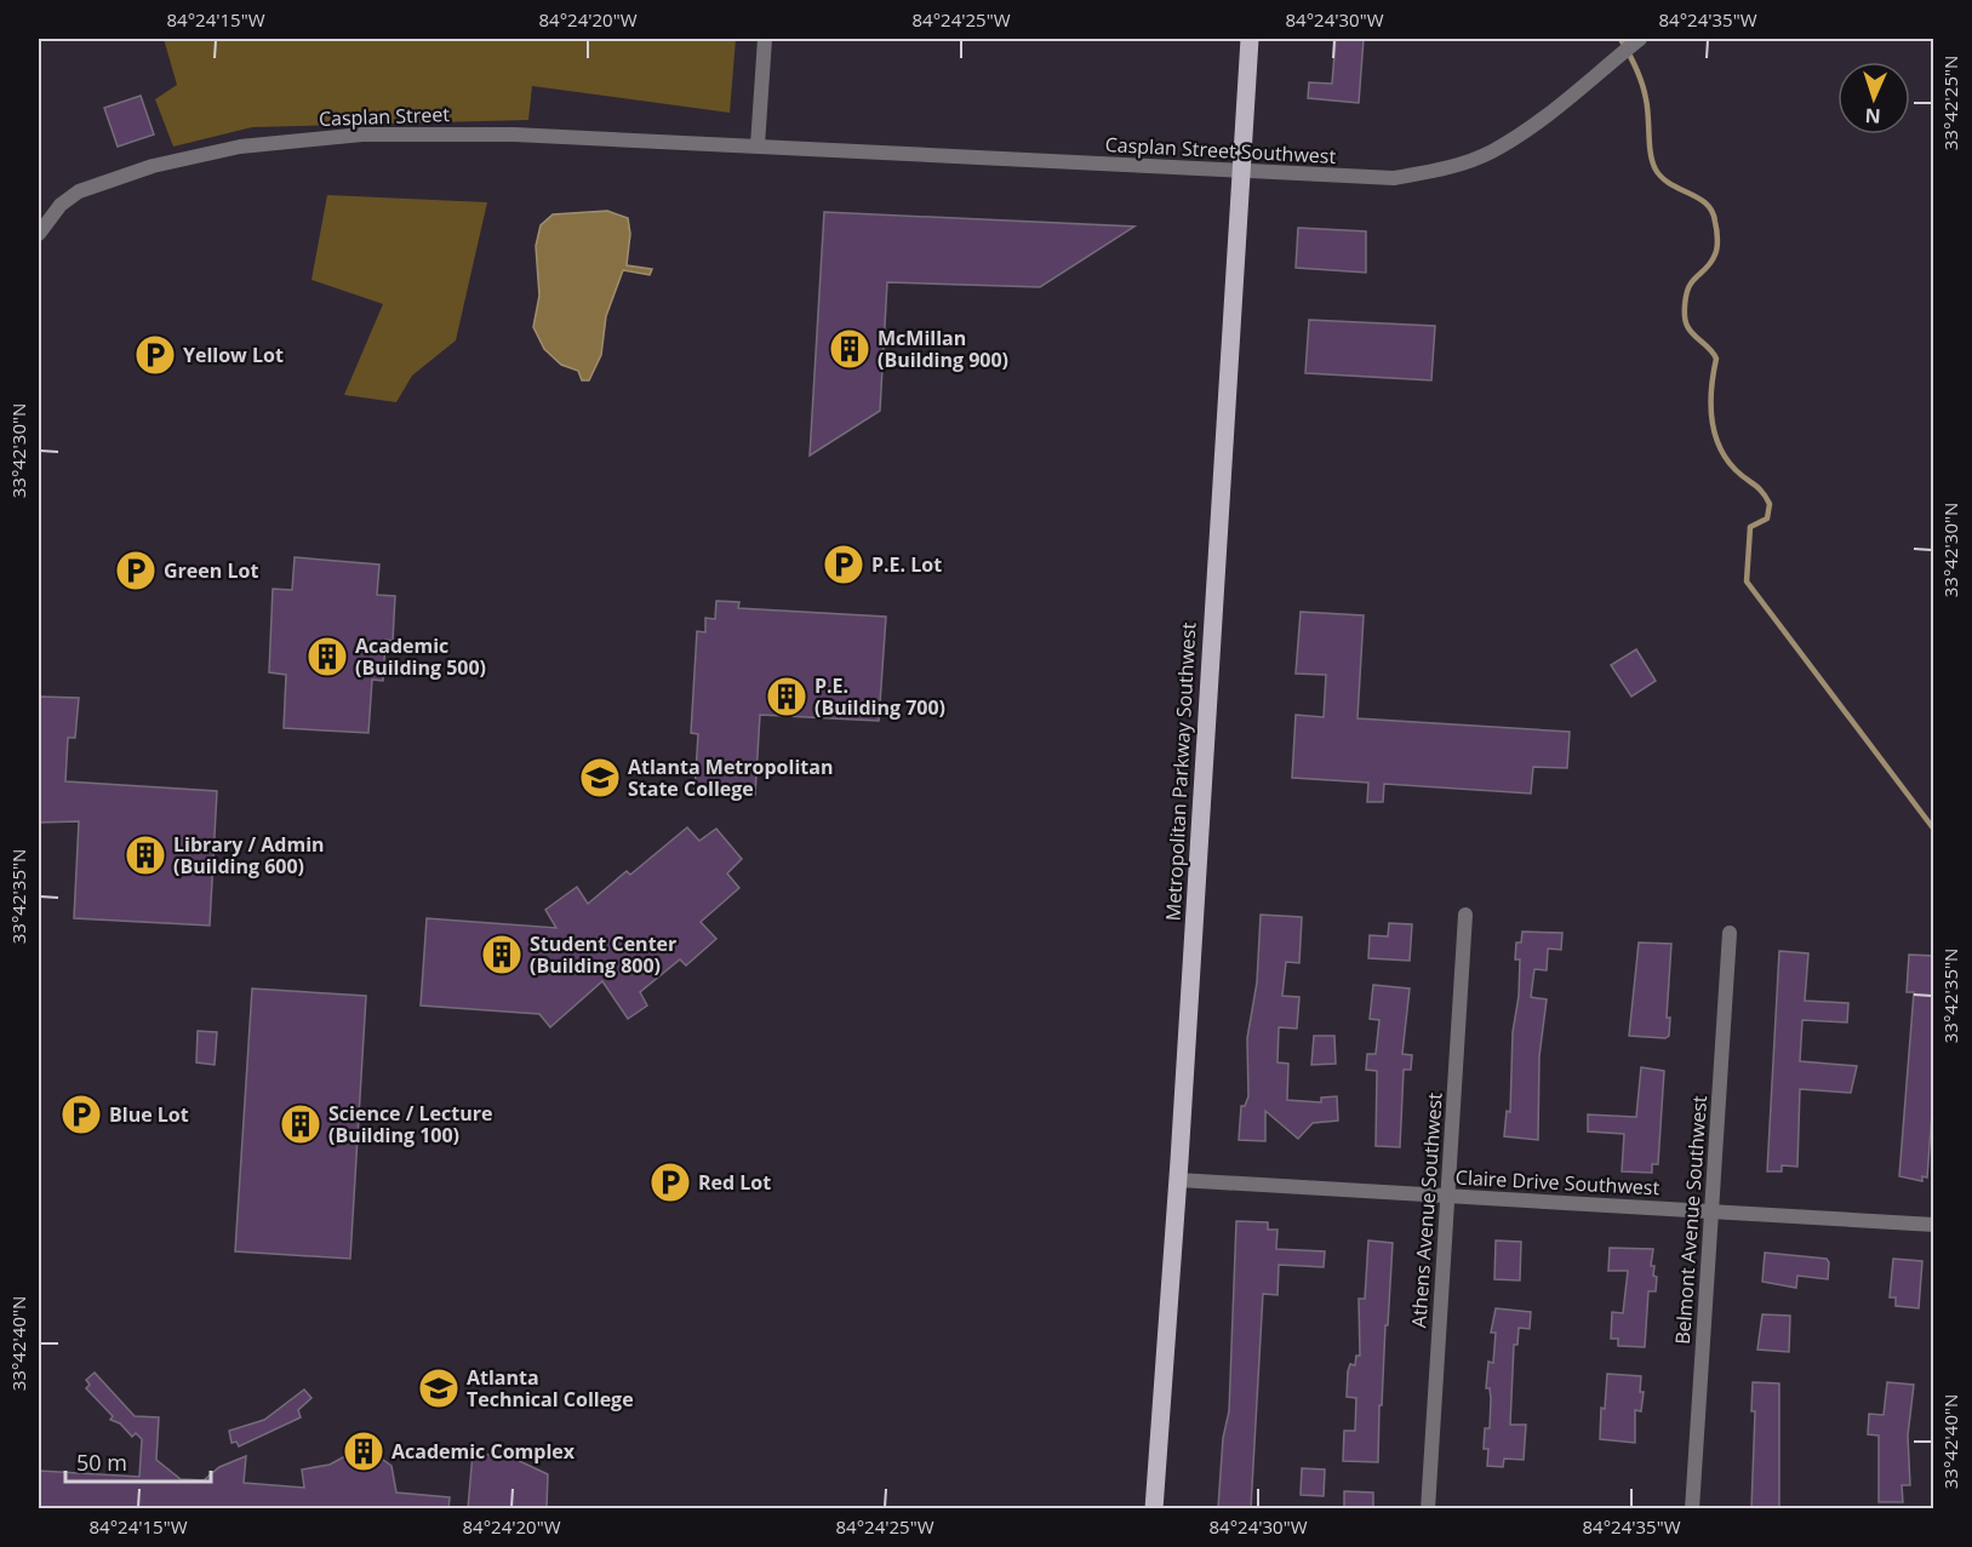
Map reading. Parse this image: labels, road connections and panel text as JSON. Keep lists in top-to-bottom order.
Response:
{
  "streets": {
    "main road": ["Metropolitan Parkway Southwest"],
    "street": [
      "Casplan Street",
      "Casplan Street Southwest",
      "Claire Drive Southwest",
      "Athens Avenue Southwest",
      "Belmont Avenue Southwest"
    ]
  },
  "crossings": [
    ["Casplan Street", "Casplan Street Southwest"],
    ["Casplan Street Southwest", "Metropolitan Parkway Southwest"],
    ["Metropolitan Parkway Southwest", "Claire Drive Southwest"],
    ["Claire Drive Southwest", "Athens Avenue Southwest"],
    ["Claire Drive Southwest", "Belmont Avenue Southwest"]
  ],
  "places": {
    "building": [
      "McMillan (Building 900)",
      "Academic (Building 500)",
      "P.E. (Building 700)",
      "Library / Admin (Building 600)",
      "Student Center (Building 800)",
      "Science / Lecture (Building 100)",
      "Academic Complex"
    ],
    "parking": [
      "Yellow Lot",
      "P.E. Lot",
      "Green Lot",
      "Blue Lot",
      "Red Lot"
    ],
    "school or university": ["Atlanta Metropolitan State College", "Atlanta Technical College"]
  },
  "scale_bar": "50 m",
  "north": "bottom",
  "coordinates": [
    "84°24'15\"W",
    "84°24'20\"W",
    "84°24'25\"W",
    "84°24'30\"W",
    "84°24'35\"W",
    "33°42'25\"N",
    "33°42'30\"N",
    "33°42'35\"N",
    "33°42'40\"N"
  ]
}
